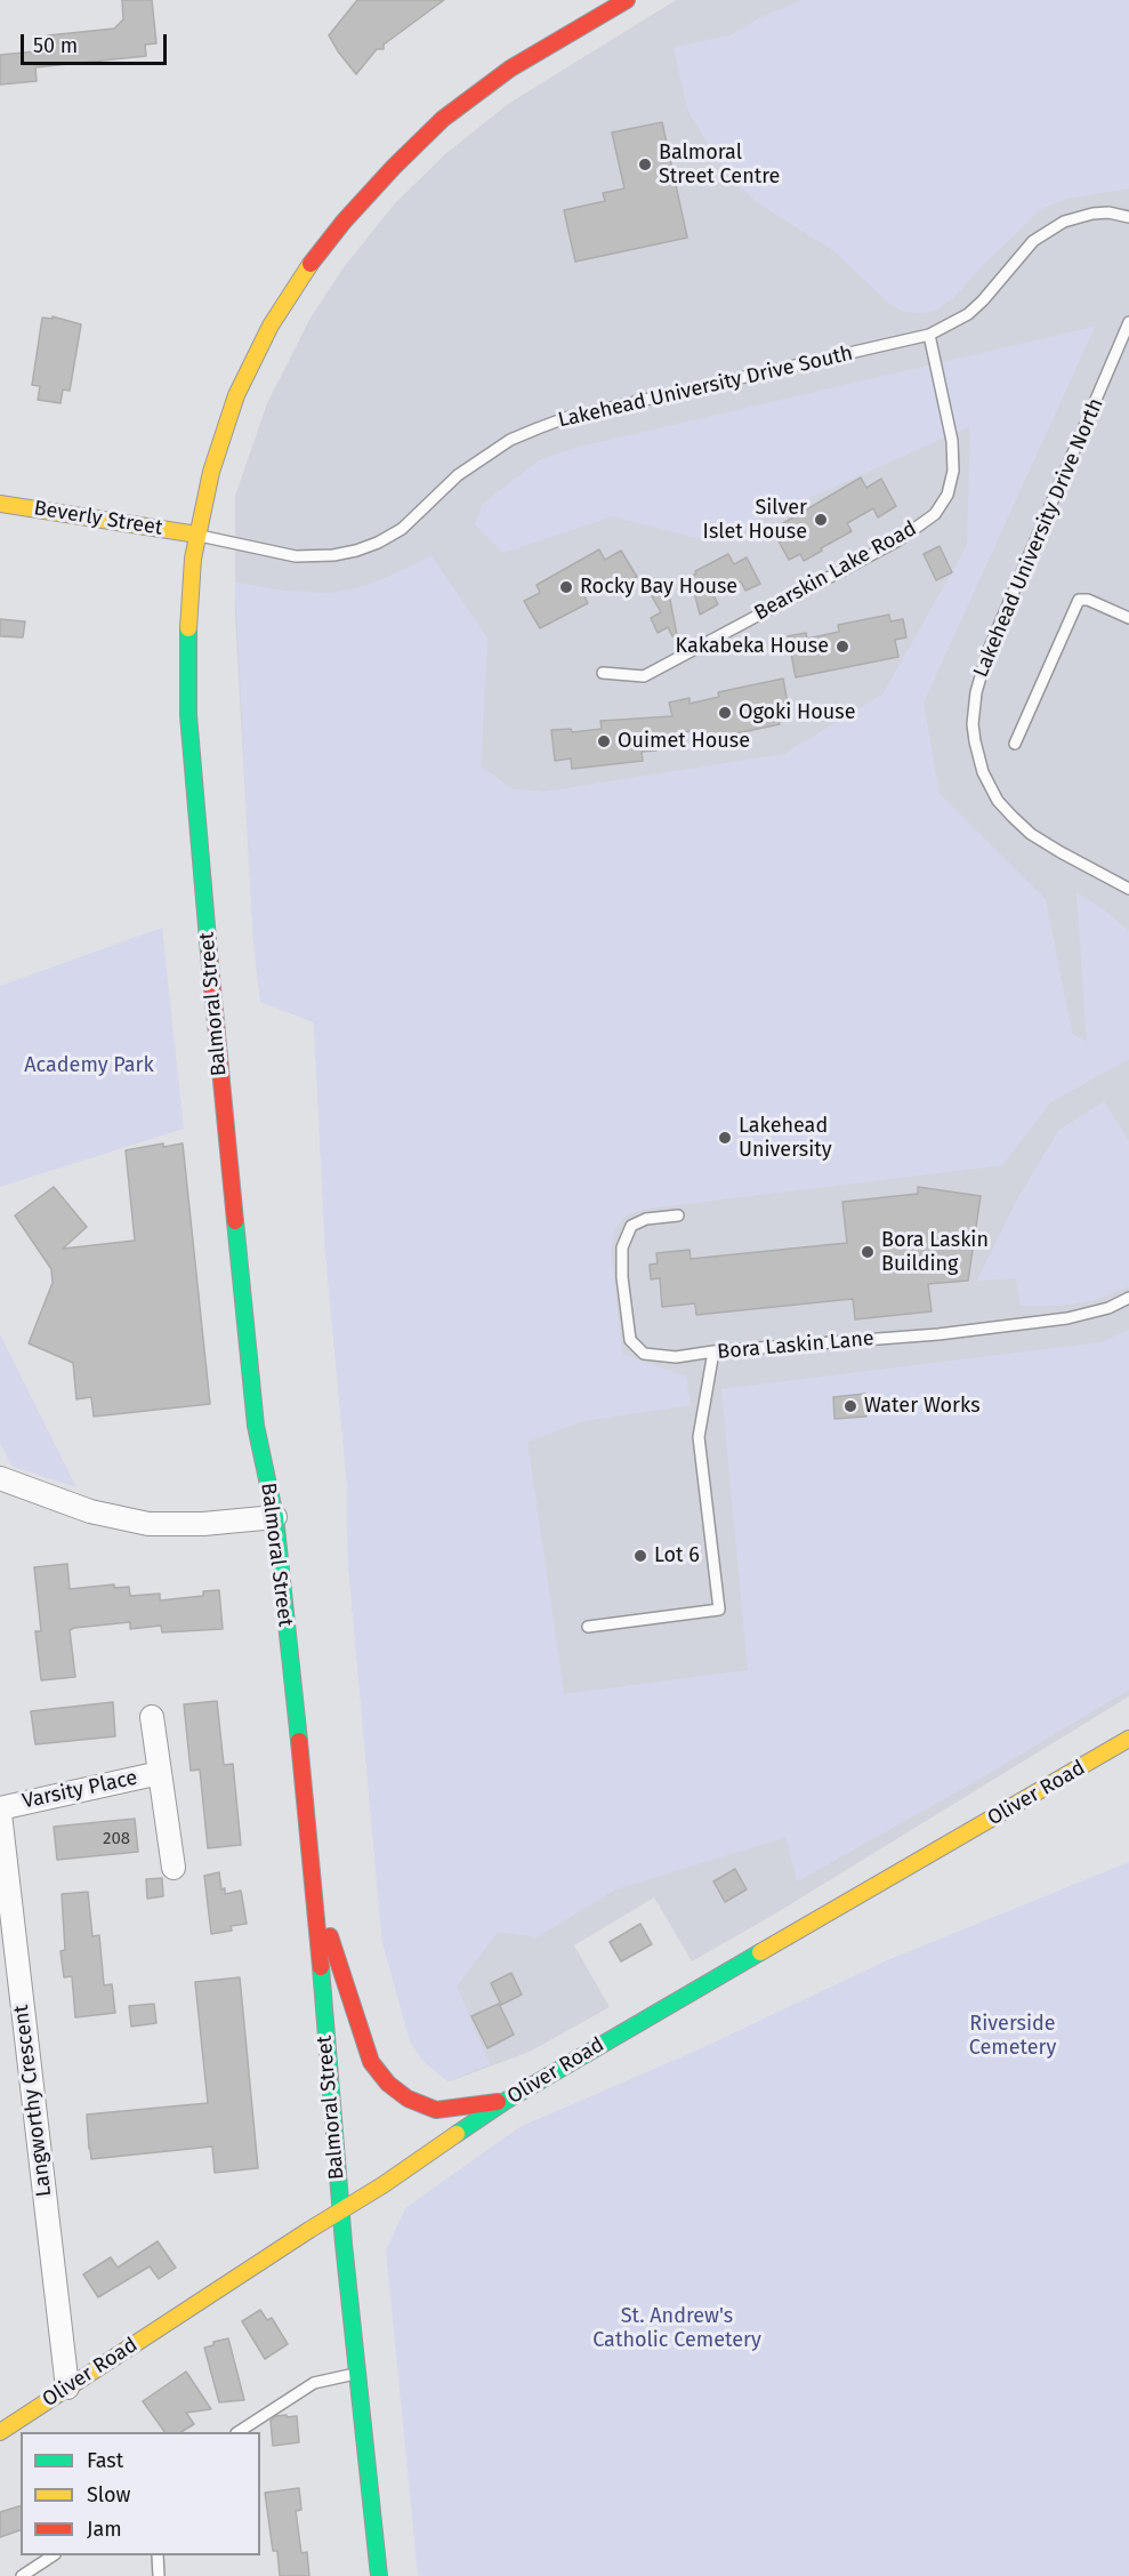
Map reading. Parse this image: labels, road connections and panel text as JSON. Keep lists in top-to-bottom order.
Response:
{
  "streets": {
    "main road": ["Beverly Street", "Balmoral Street", "Oliver Road"],
    "street": ["Varsity Place", "Langworthy Crescent"],
    "lane": [
      "Lakehead University Drive South",
      "Lakehead University Drive North",
      "Bearskin Lake Road",
      "Bora Laskin Lane"
    ]
  },
  "crossings": [
    ["Lakehead University Drive South", "Beverly Street"],
    ["Lakehead University Drive South", "Bearskin Lake Road"],
    ["Lakehead University Drive South", "Balmoral Street"],
    ["Beverly Street", "Balmoral Street"],
    ["Balmoral Street", "Oliver Road"],
    ["Oliver Road", "Langworthy Crescent"]
  ],
  "parks": ["Academy Park", "Riverside Cemetery", "St. Andrew's Catholic Cemetery"],
  "places": [
    "Balmoral Street Centre",
    "Silver Islet House",
    "Rocky Bay House",
    "Kakabeka House",
    "Ogoki House",
    "Ouimet House",
    "Lakehead University",
    "Bora Laskin Building",
    "Water Works",
    "Lot 6"
  ],
  "house_numbers": ["208"],
  "legend": ["Fast", "Slow", "Jam"],
  "scale_bar": "50 m"
}
